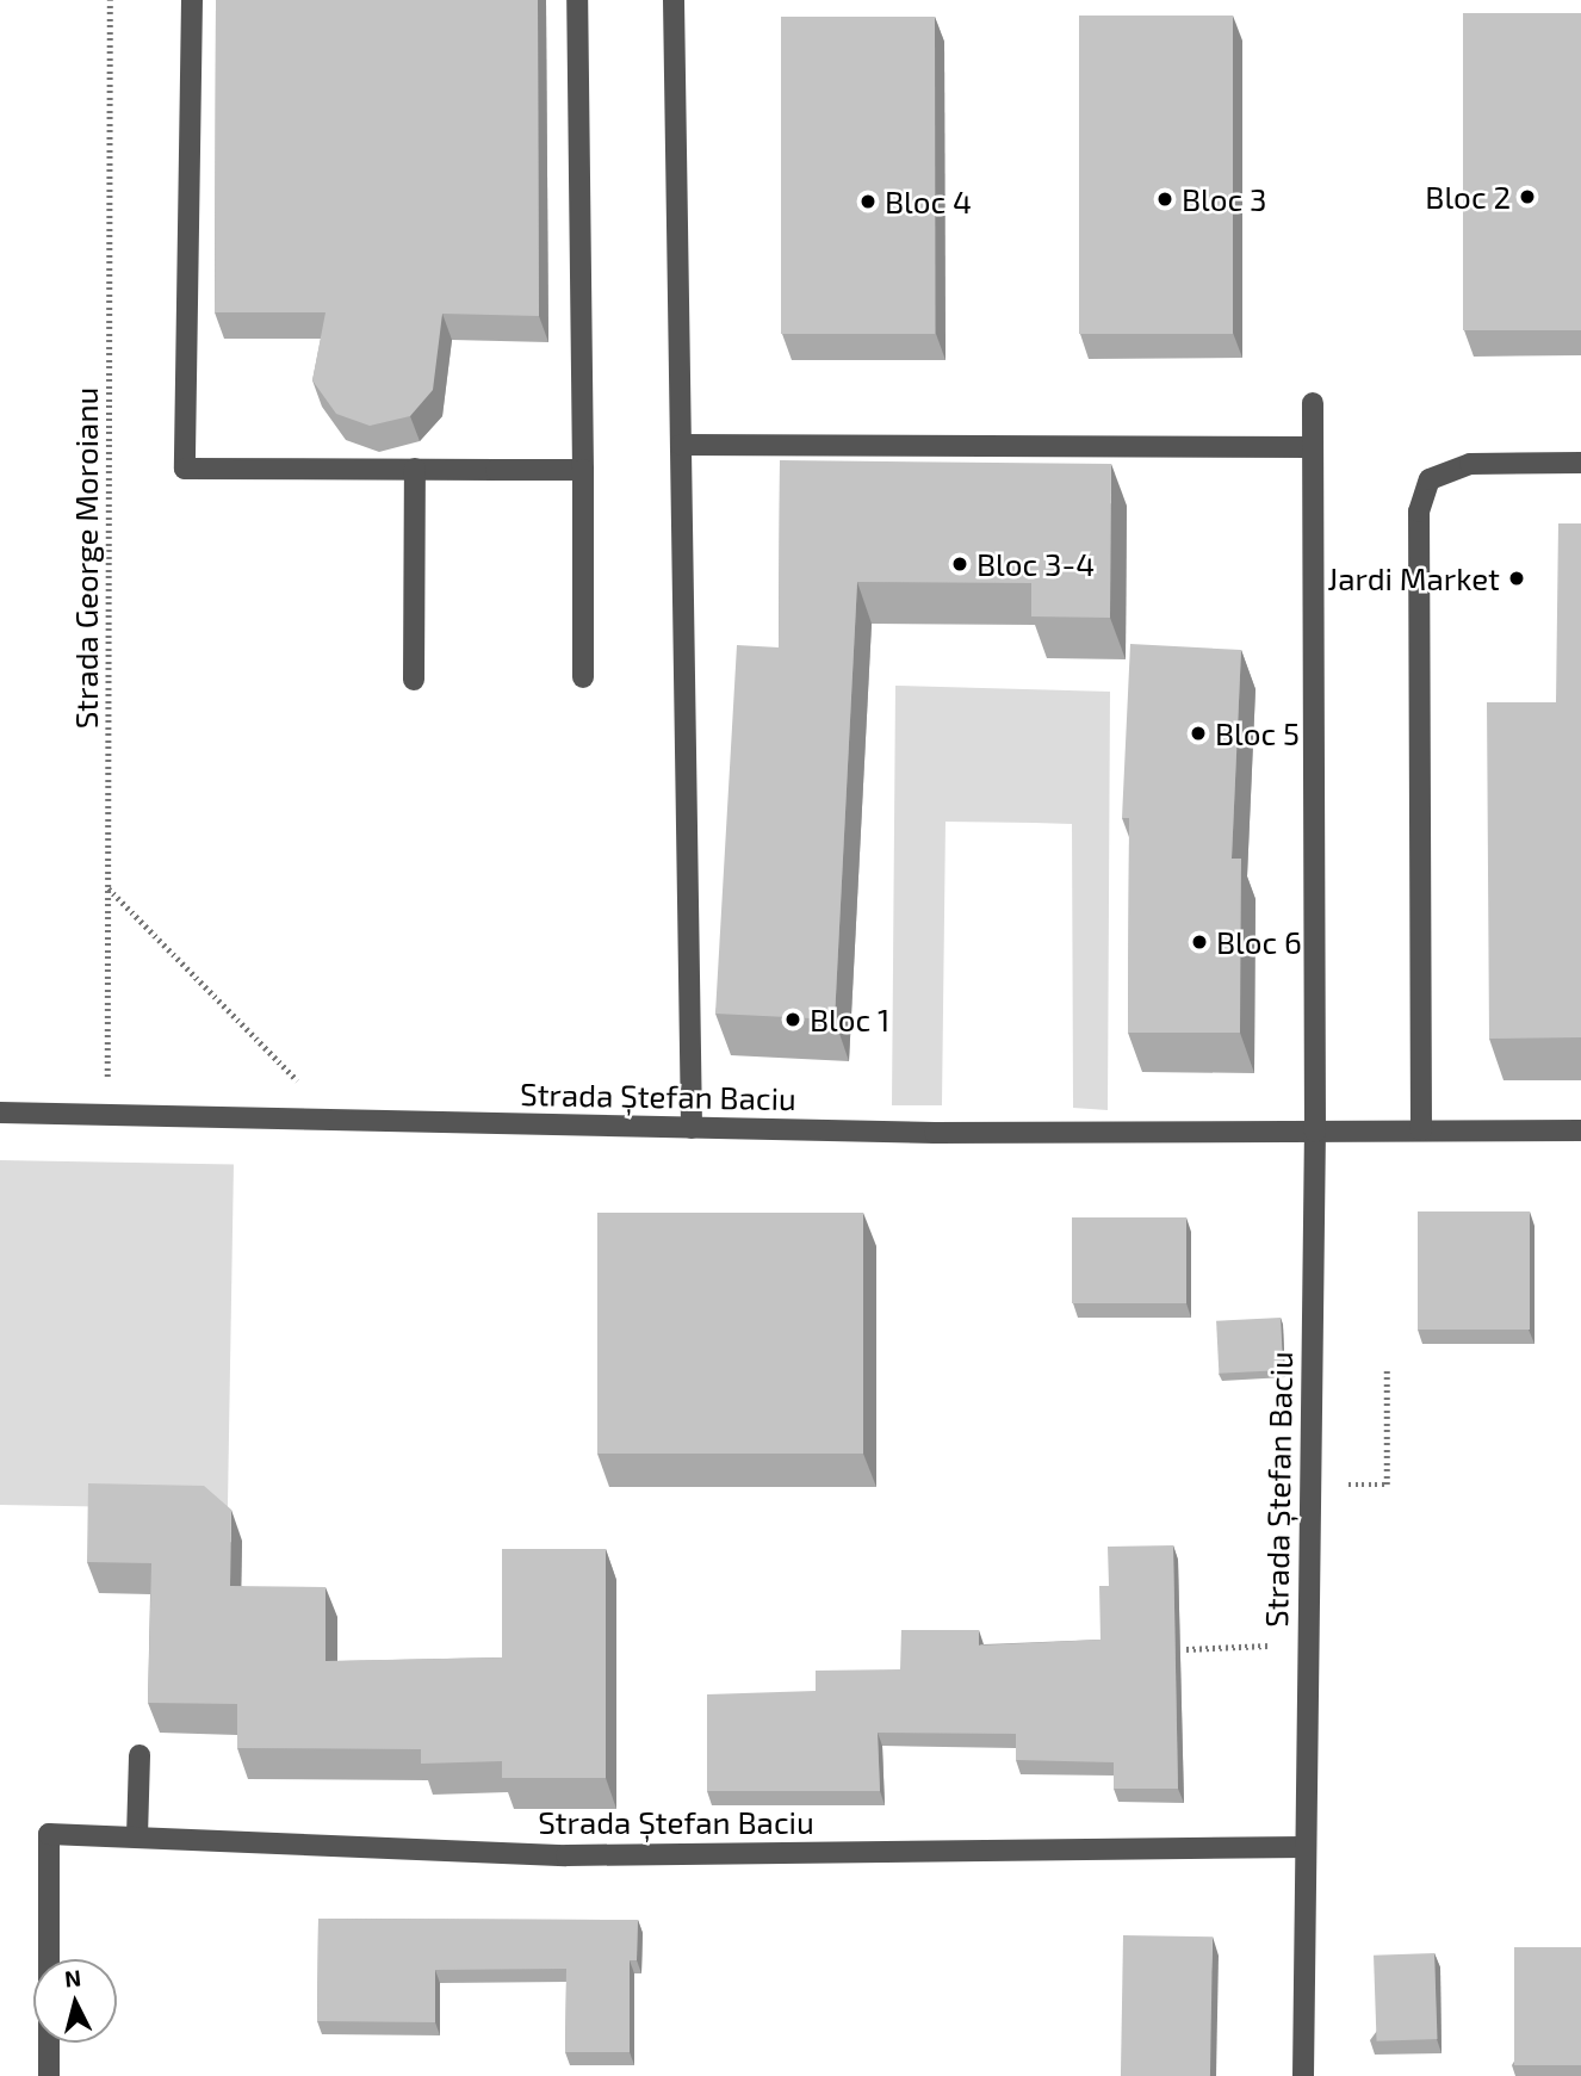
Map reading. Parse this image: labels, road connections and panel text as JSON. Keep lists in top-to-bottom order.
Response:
{
  "streets": {
    "street": ["Strada Ștefan Baciu"],
    "path": ["Strada George Moroianu"]
  },
  "crossings": [
    ["Strada George Moroianu", "Strada Ștefan Baciu"]
  ],
  "places": [
    "Bloc 2",
    "Bloc 3",
    "Bloc 4",
    "Bloc 3-4",
    "Jardi Market",
    "Bloc 5",
    "Bloc 6",
    "Bloc 1"
  ],
  "north": "top"
}
